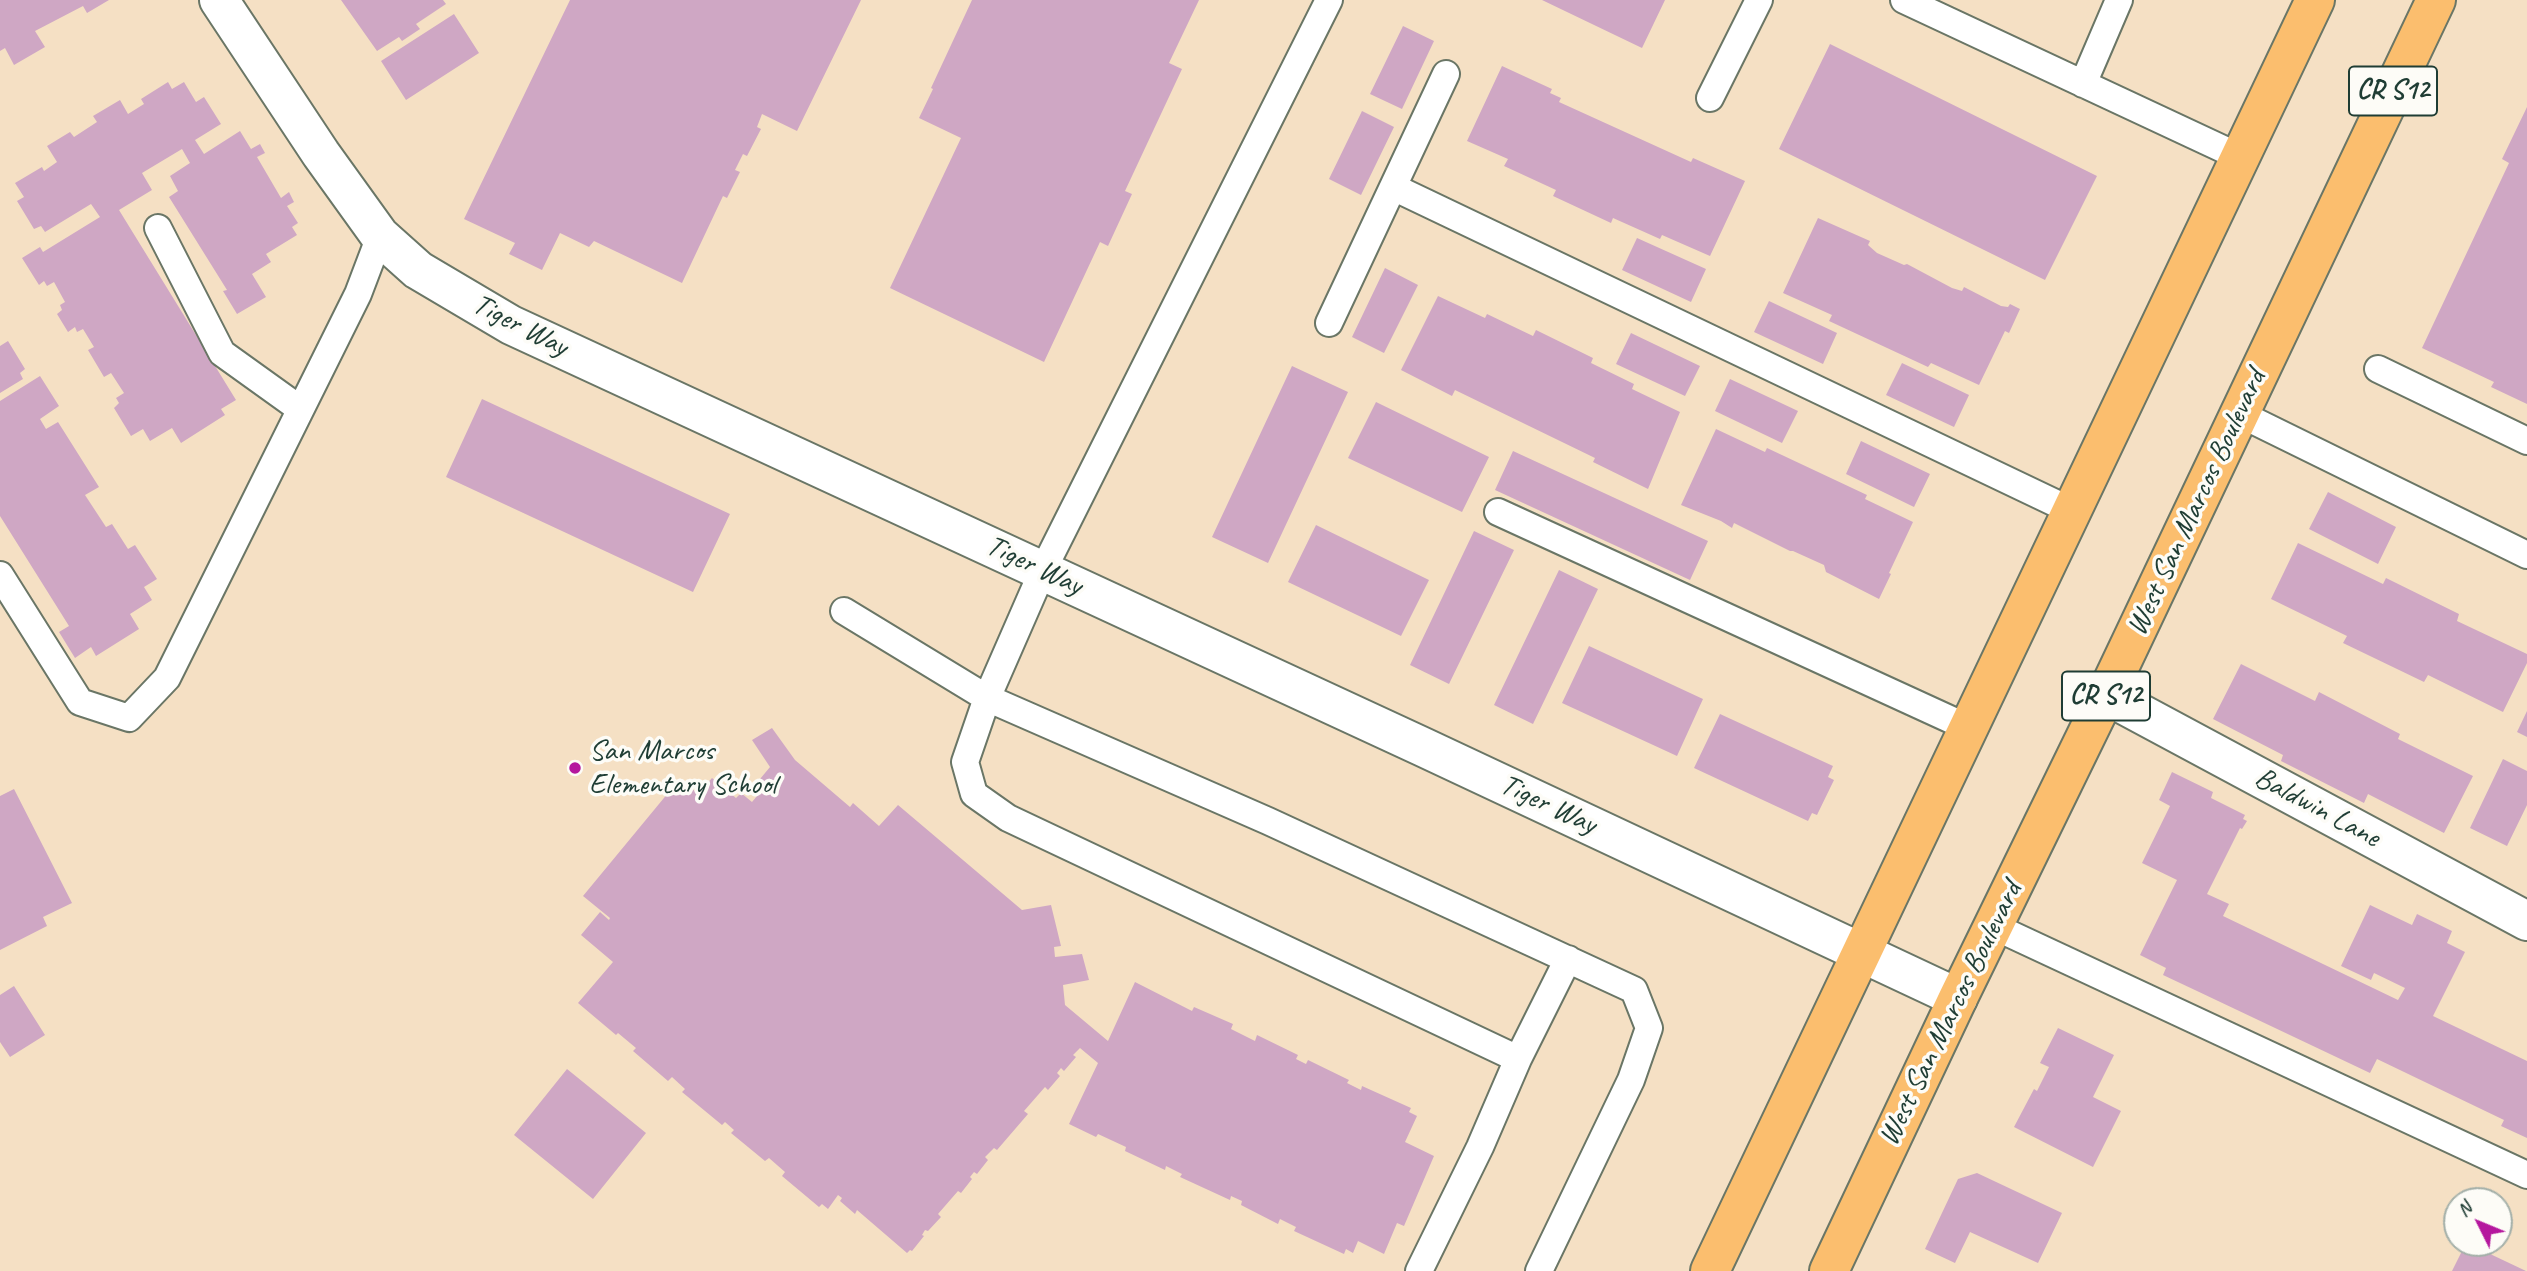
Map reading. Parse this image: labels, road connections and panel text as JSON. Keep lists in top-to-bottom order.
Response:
{
  "streets": {
    "main road": ["CR S12", "West San Marcos Boulevard"],
    "street": ["Tiger Way", "Baldwin Lane"]
  },
  "crossings": [
    ["Tiger Way", "West San Marcos Boulevard"],
    ["West San Marcos Boulevard", "Baldwin Lane"]
  ],
  "places": ["San Marcos Elementary School"],
  "north": "top left"
}
